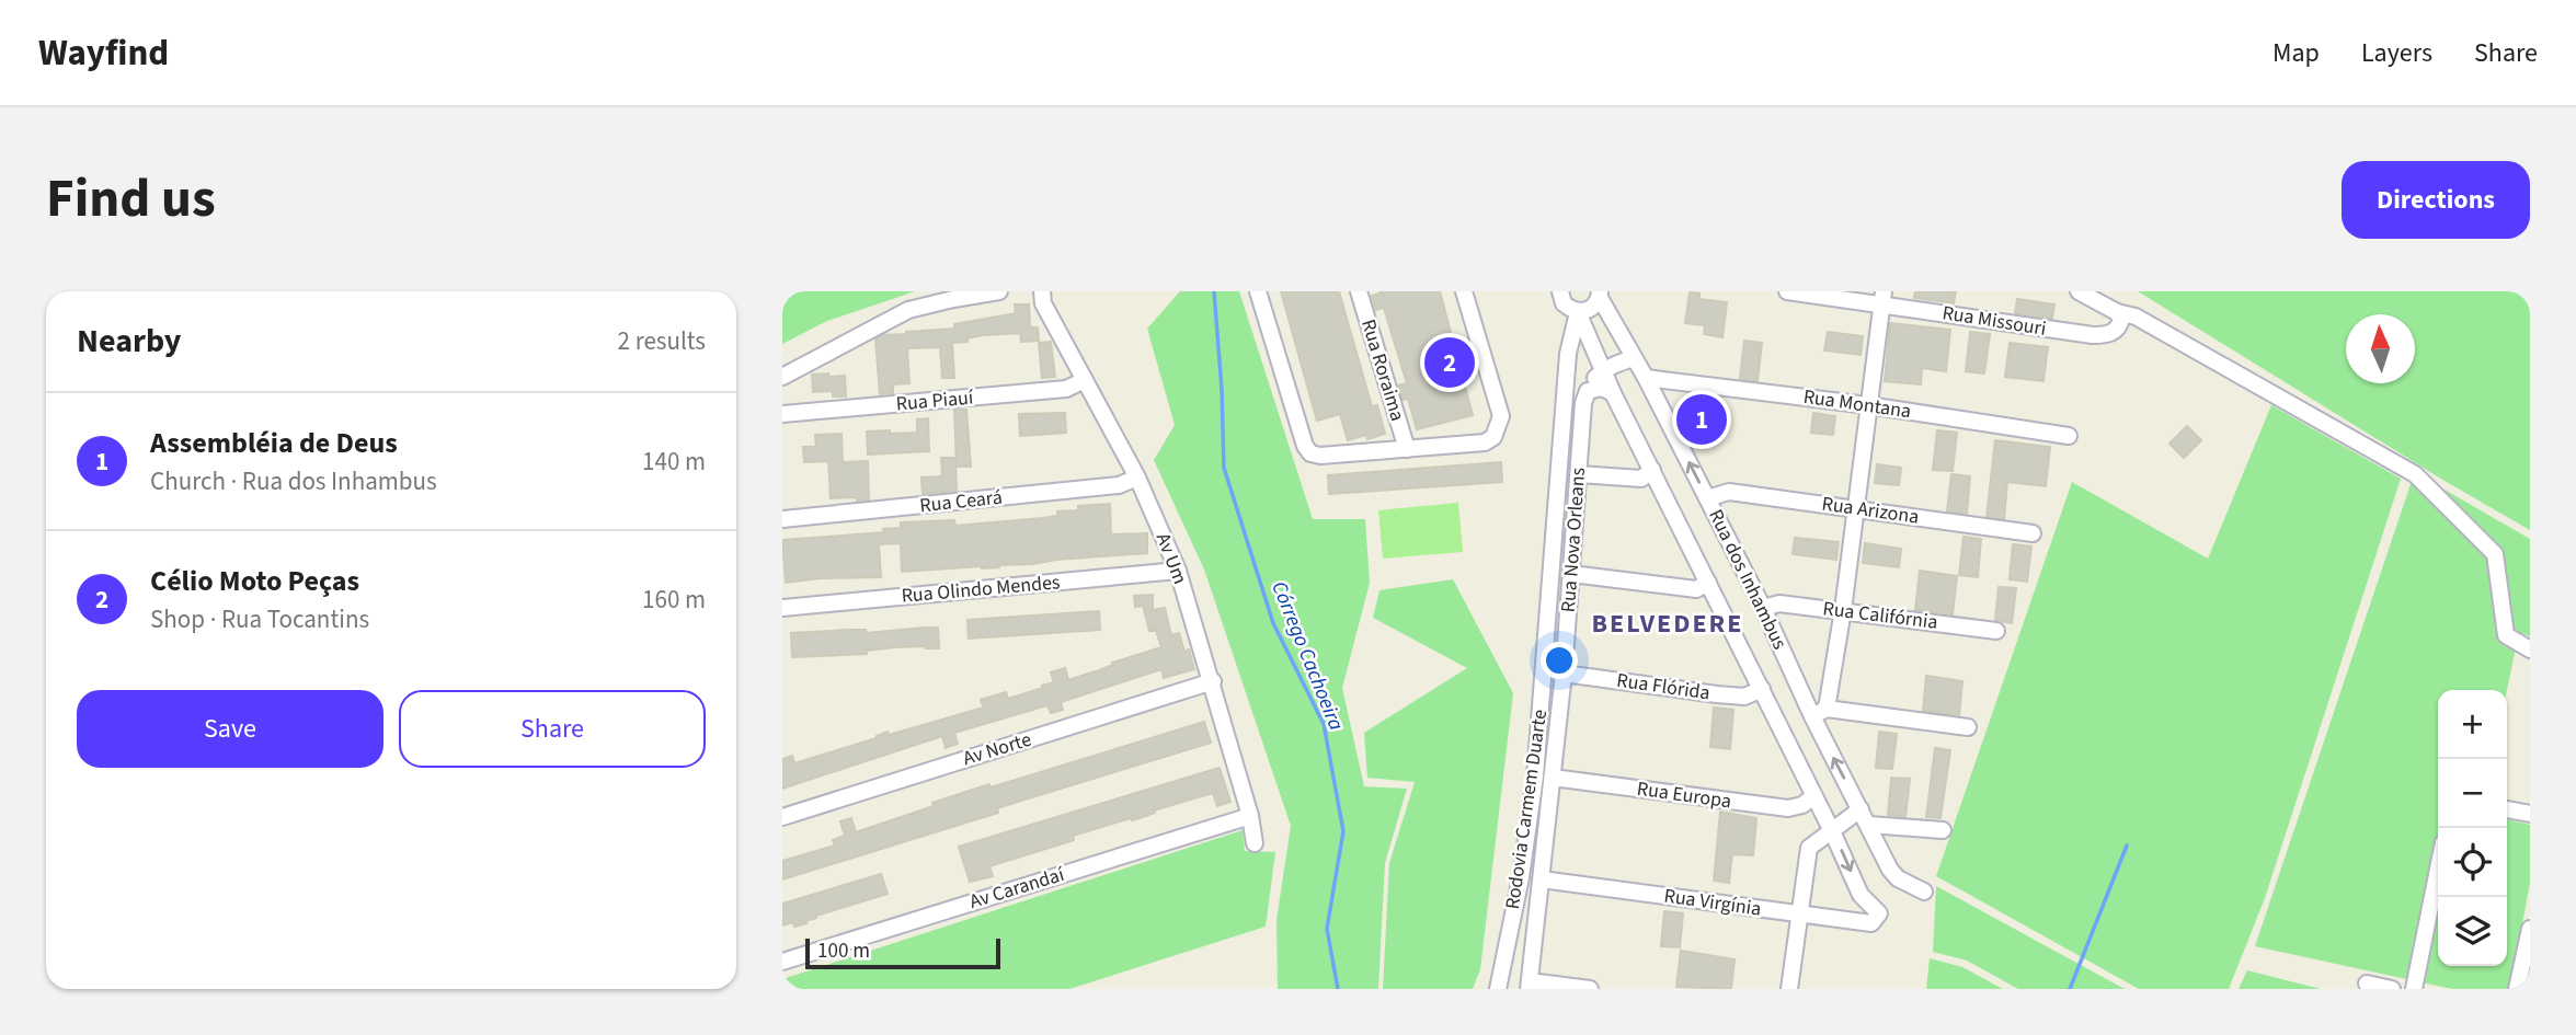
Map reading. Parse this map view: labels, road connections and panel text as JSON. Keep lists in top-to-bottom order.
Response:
{
  "streets": {
    "street": [
      "Rua Missouri",
      "Rua Roraima",
      "Rua Piauí",
      "Rua Montana",
      "Rua Ceará",
      "Rua Arizona",
      "Rua Nova Orleans",
      "Av Um",
      "Rua dos Inhambus",
      "Rua Olindo Mendes",
      "Rua Califórnia",
      "Rua Flórida",
      "Av Norte",
      "Rua Europa",
      "Rodovia Carmem Duarte",
      "Av Carandaí",
      "Rua Virgínia"
    ]
  },
  "crossings": [
    ["Rua Piauí", "Av Um"],
    ["Rua Montana", "Rua dos Inhambus"],
    ["Rua Ceará", "Av Um"],
    ["Rua Arizona", "Rua dos Inhambus"],
    ["Rua Nova Orleans", "Rua Flórida"],
    ["Rua Nova Orleans", "Rua Europa"],
    ["Rua Nova Orleans", "Rua Virgínia"],
    ["Av Um", "Rua Olindo Mendes"],
    ["Av Um", "Av Norte"],
    ["Av Um", "Av Carandaí"],
    ["Rua dos Inhambus", "Rua Califórnia"],
    ["Rua dos Inhambus", "Rua Flórida"],
    ["Rua dos Inhambus", "Rua Europa"],
    ["Rua dos Inhambus", "Rodovia Carmem Duarte"],
    ["Rua dos Inhambus", "Rua Virgínia"]
  ],
  "districts": ["BELVEDERE"],
  "water": ["Córrego Cachoeira"],
  "scale_bar": "100 m",
  "north": "top",
  "page": {
    "header": "Wayfind",
    "nav": ["Map", "Layers", "Share"],
    "title": "Find us",
    "buttons": [
      "Directions",
      ["Save", "Share"]
    ],
    "heading": ["Nearby", "2 results"],
    "pins": ["2", "1"],
    "list": [
      {
        "mark": "1",
        "name": "Assembléia de Deus",
        "note": "Church · Rua dos Inhambus",
        "value": "140 m"
      },
      {
        "mark": "2",
        "name": "Célio Moto Peças",
        "note": "Shop · Rua Tocantins",
        "value": "160 m"
      }
    ],
    "map_buttons": ["+", "−"],
    "scale": "100 m"
  }
}
